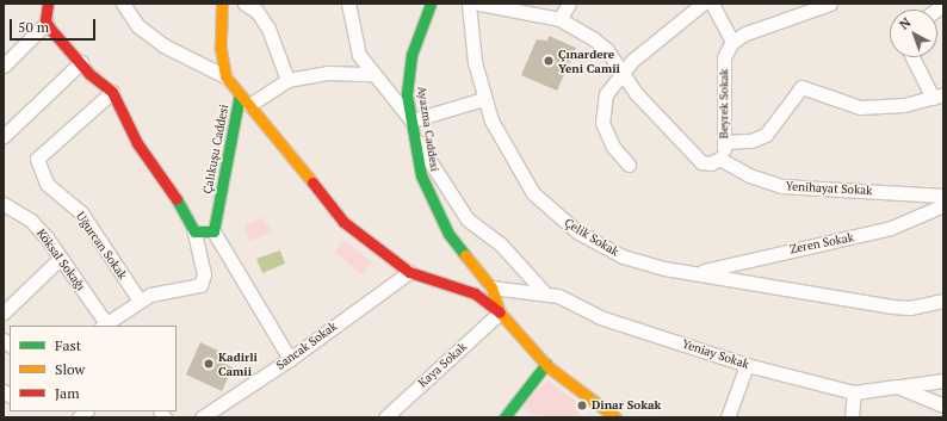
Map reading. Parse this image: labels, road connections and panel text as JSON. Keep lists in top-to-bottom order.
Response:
{
  "streets": {
    "street": [
      "Beyrek Sokak",
      "Ayazma Caddesi",
      "Çalıkuşu Caddesi",
      "Yenihayat Sokak",
      "Çelik Sokak",
      "Zeren Sokak",
      "Uğurcan Sokak",
      "Köksal Sokağı",
      "Sancak Sokak",
      "Yeniay Sokak",
      "Kaya Sokak"
    ]
  },
  "crossings": [
    ["Beyrek Sokak", "Yenihayat Sokak"],
    ["Ayazma Caddesi", "Çalıkuşu Caddesi"],
    ["Ayazma Caddesi", "Yeniay Sokak"],
    ["Ayazma Caddesi", "Kaya Sokak"],
    ["Çalıkuşu Caddesi", "Sancak Sokak"],
    ["Çalıkuşu Caddesi", "Kaya Sokak"],
    ["Çelik Sokak", "Zeren Sokak"]
  ],
  "places": ["Çınardere Yeni Camii", "Kadirli Camii", "Dinar Sokak"],
  "legend": ["Fast", "Slow", "Jam"],
  "scale_bar": "50 m",
  "north": "top left"
}
